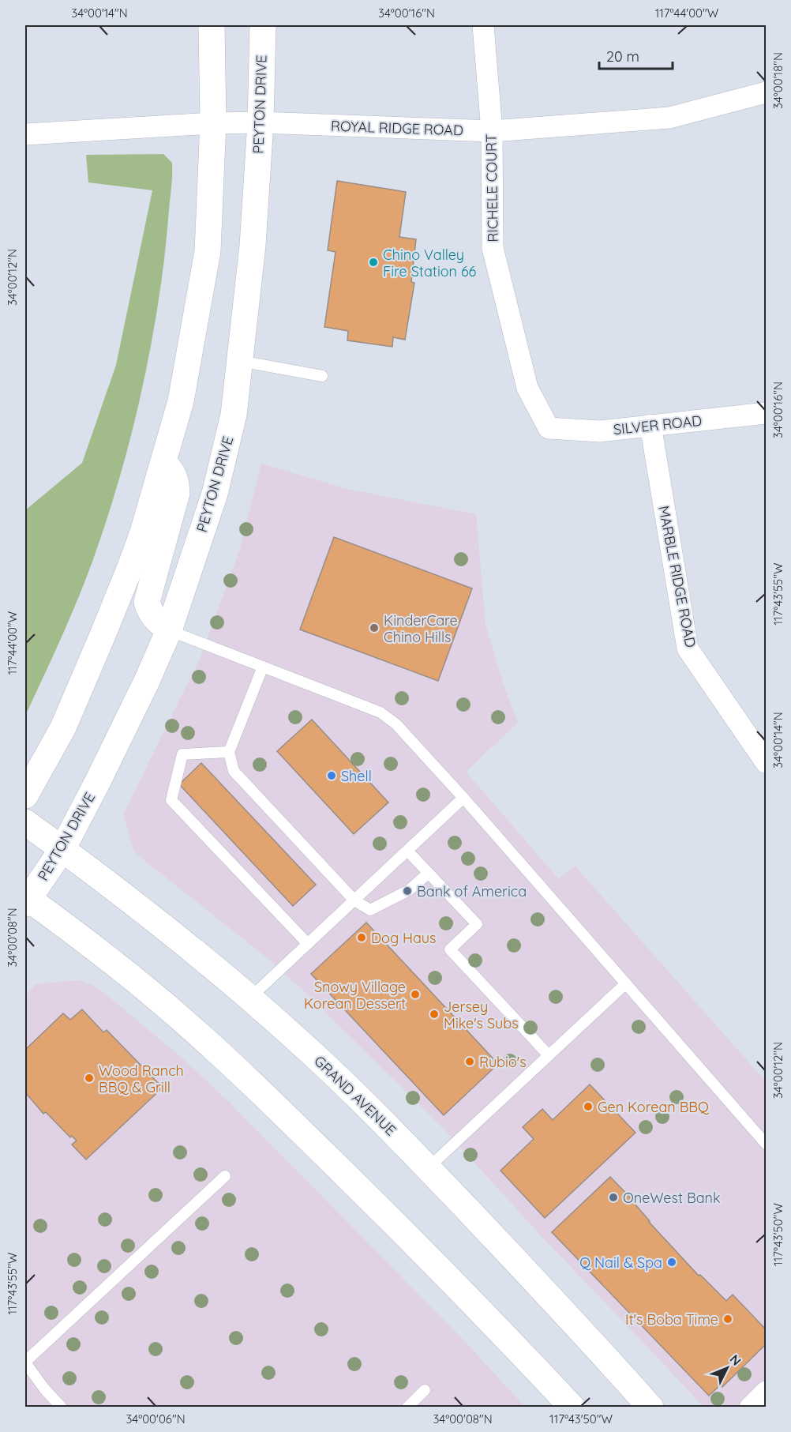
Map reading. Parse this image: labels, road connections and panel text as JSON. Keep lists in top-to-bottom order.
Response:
{
  "streets": {
    "main road": ["PEYTON DRIVE", "GRAND AVENUE"],
    "street": [
      "ROYAL RIDGE ROAD",
      "RICHELE COURT",
      "SILVER ROAD",
      "MARBLE RIDGE ROAD"
    ]
  },
  "crossings": [
    ["PEYTON DRIVE", "ROYAL RIDGE ROAD"],
    ["PEYTON DRIVE", "GRAND AVENUE"],
    ["ROYAL RIDGE ROAD", "RICHELE COURT"],
    ["RICHELE COURT", "SILVER ROAD"],
    ["SILVER ROAD", "MARBLE RIDGE ROAD"]
  ],
  "places": [
    "Chino Valley Fire Station 66",
    "KinderCare Chino Hills",
    "Shell",
    "Bank of America",
    "Dog Haus",
    "Snowy Village Korean Dessert",
    "Jersey Mike's Subs",
    "Rubio's",
    "Wood Ranch BBQ & Grill",
    "Gen Korean BBQ",
    "OneWest Bank",
    "Q Nail & Spa",
    "It's Boba Time"
  ],
  "scale_bar": "20 m",
  "north": "top right",
  "coordinates": [
    "34°00'14\"N",
    "34°00'16\"N",
    "117°44'00\"W",
    "34°00'18\"N",
    "34°00'12\"N",
    "117°43'55\"W",
    "34°00'08\"N",
    "117°43'50\"W",
    "34°00'06\"N"
  ]
}
